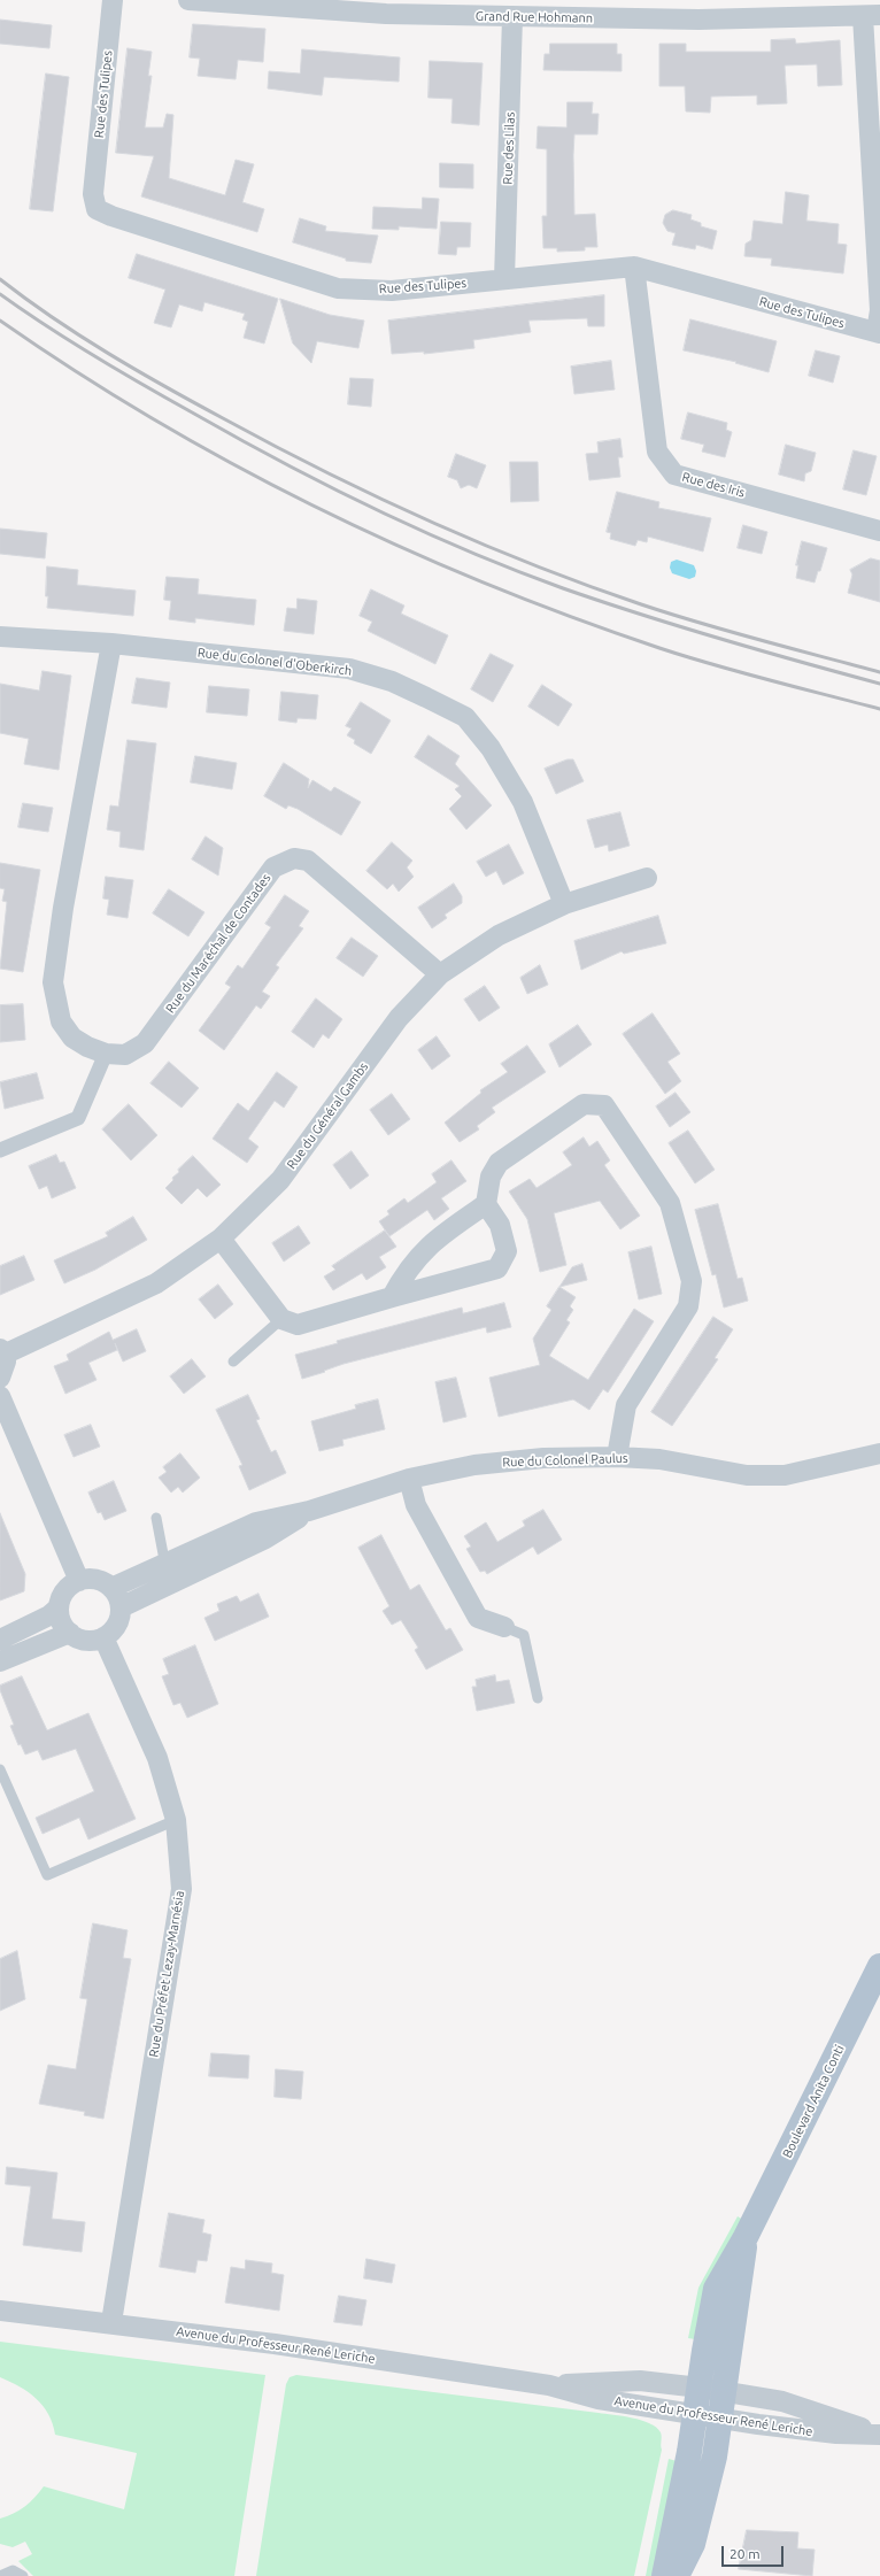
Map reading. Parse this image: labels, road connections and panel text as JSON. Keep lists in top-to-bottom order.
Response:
{
  "streets": {
    "main road": ["Boulevard Anita Conti"],
    "street": [
      "Grand Rue Hohmann",
      "Rue des Tulipes",
      "Rue des Lilas",
      "Rue des Iris",
      "Rue du Colonel d'Oberkirch",
      "Rue du Maréchal de Contades",
      "Rue du Général Gambs",
      "Rue du Colonel Paulus",
      "Rue du Préfet Lezay-Marnésia",
      "Avenue du Professeur René Leriche"
    ]
  },
  "crossings": [
    ["Grand Rue Hohmann", "Rue des Lilas"],
    ["Rue des Tulipes", "Rue des Lilas"],
    ["Rue des Tulipes", "Rue des Iris"],
    ["Rue du Colonel d'Oberkirch", "Rue du Maréchal de Contades"],
    ["Rue du Colonel d'Oberkirch", "Rue du Général Gambs"],
    ["Rue du Maréchal de Contades", "Rue du Général Gambs"],
    ["Rue du Colonel Paulus", "Rue du Préfet Lezay-Marnésia"],
    ["Rue du Préfet Lezay-Marnésia", "Avenue du Professeur René Leriche"],
    ["Boulevard Anita Conti", "Avenue du Professeur René Leriche"]
  ],
  "scale_bar": "20 m"
}
